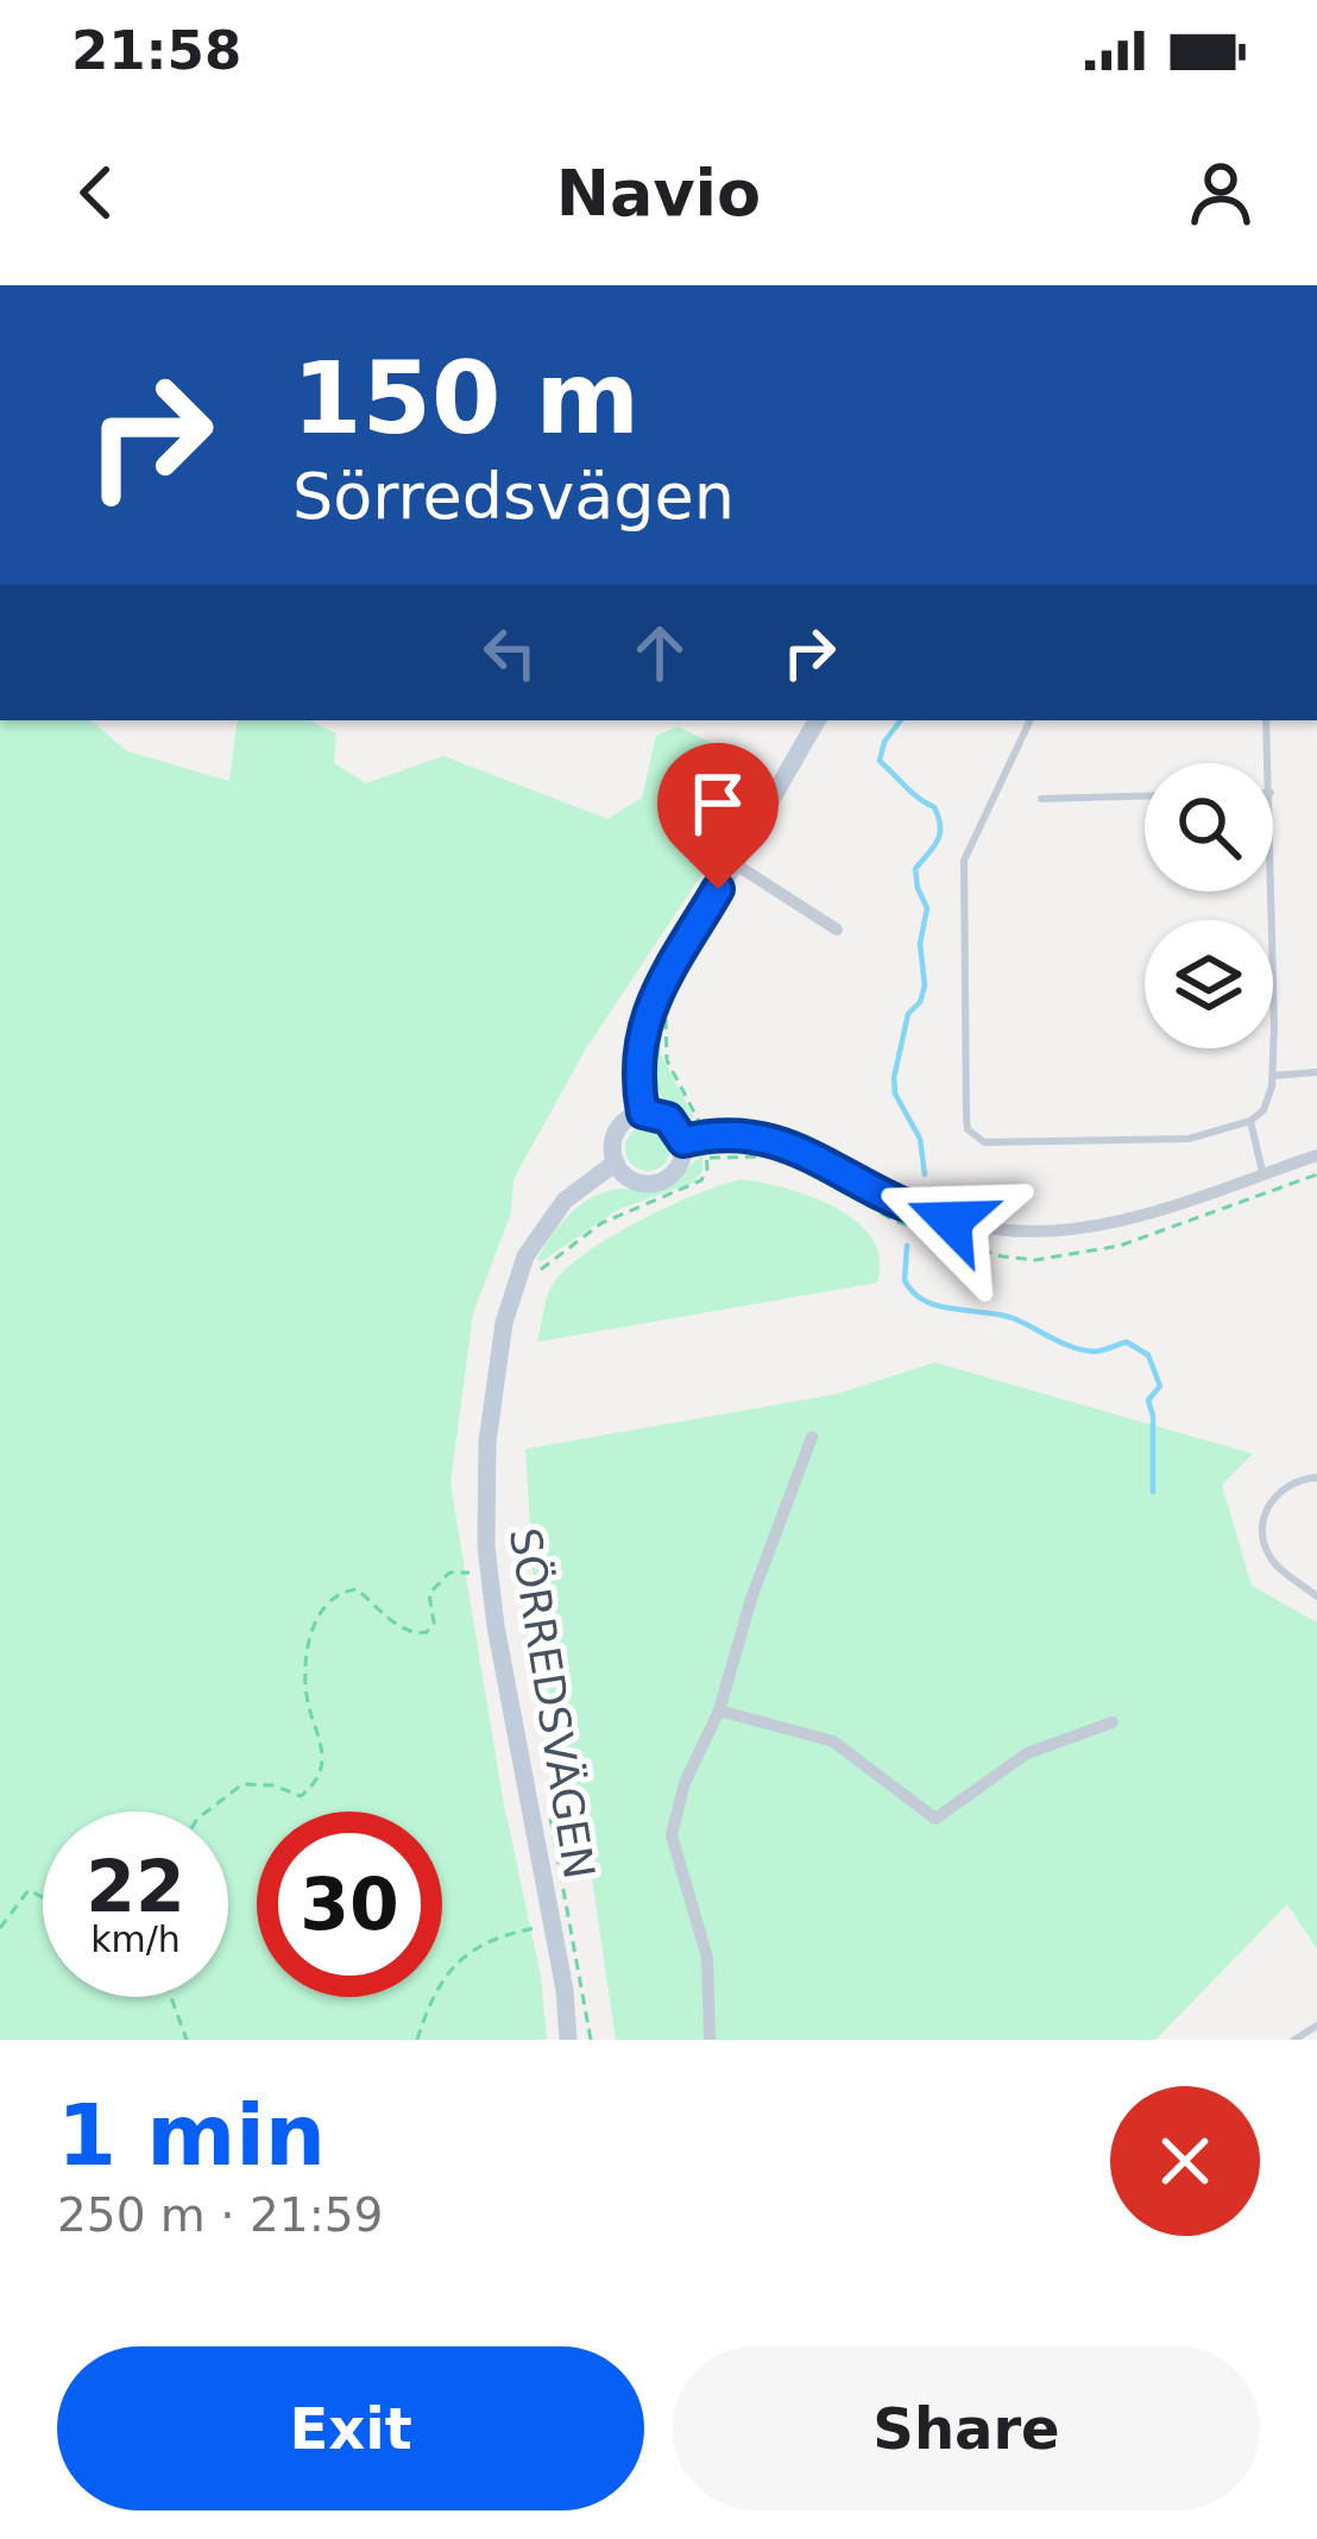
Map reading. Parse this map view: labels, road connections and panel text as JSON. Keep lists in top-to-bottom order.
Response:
{
  "streets": {
    "street": ["SÖRREDSVÄGEN"]
  },
  "page": {
    "status": "21:58",
    "header": "Navio",
    "turn": ["150 m", "Sörredsvägen"],
    "speed": "22 km/h",
    "limit": "30",
    "heading": ["1 min", "250 m · 21:59"],
    "buttons": ["Exit", "Share"]
  }
}
